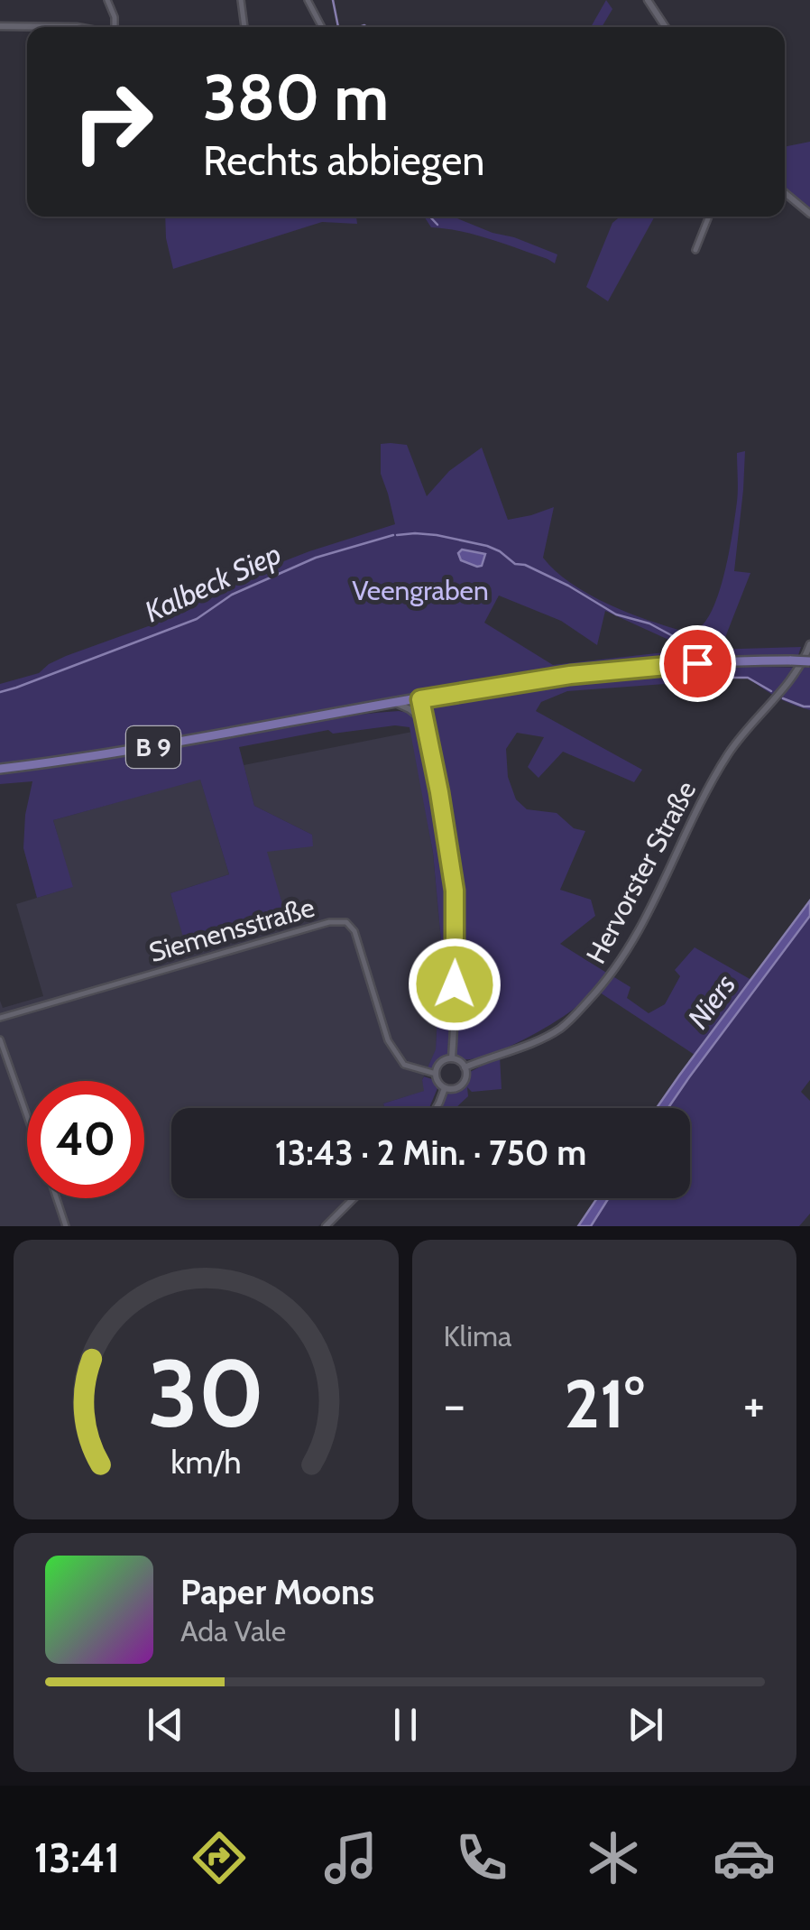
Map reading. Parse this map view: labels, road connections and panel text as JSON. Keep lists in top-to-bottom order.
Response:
{
  "streets": {
    "main road": ["B 9"],
    "street": ["Hervorster Straße", "Siemensstraße"]
  },
  "crossings": [
    ["Hervorster Straße", "Siemensstraße"]
  ],
  "water": ["Kalbeck Siep", "Niers"],
  "parks": ["Veengraben"],
  "page": {
    "turn": ["380 m", "Rechts abbiegen"],
    "limit": "40",
    "trip": "13:43 · 2 Min. · 750 m",
    "tile": "Klima",
    "heat": ["−", "21°", "+"],
    "song": ["Paper Moons", "Ada Vale"],
    "tabs": "13:41",
    "gauge": ["30", "km/h"]
  }
}
